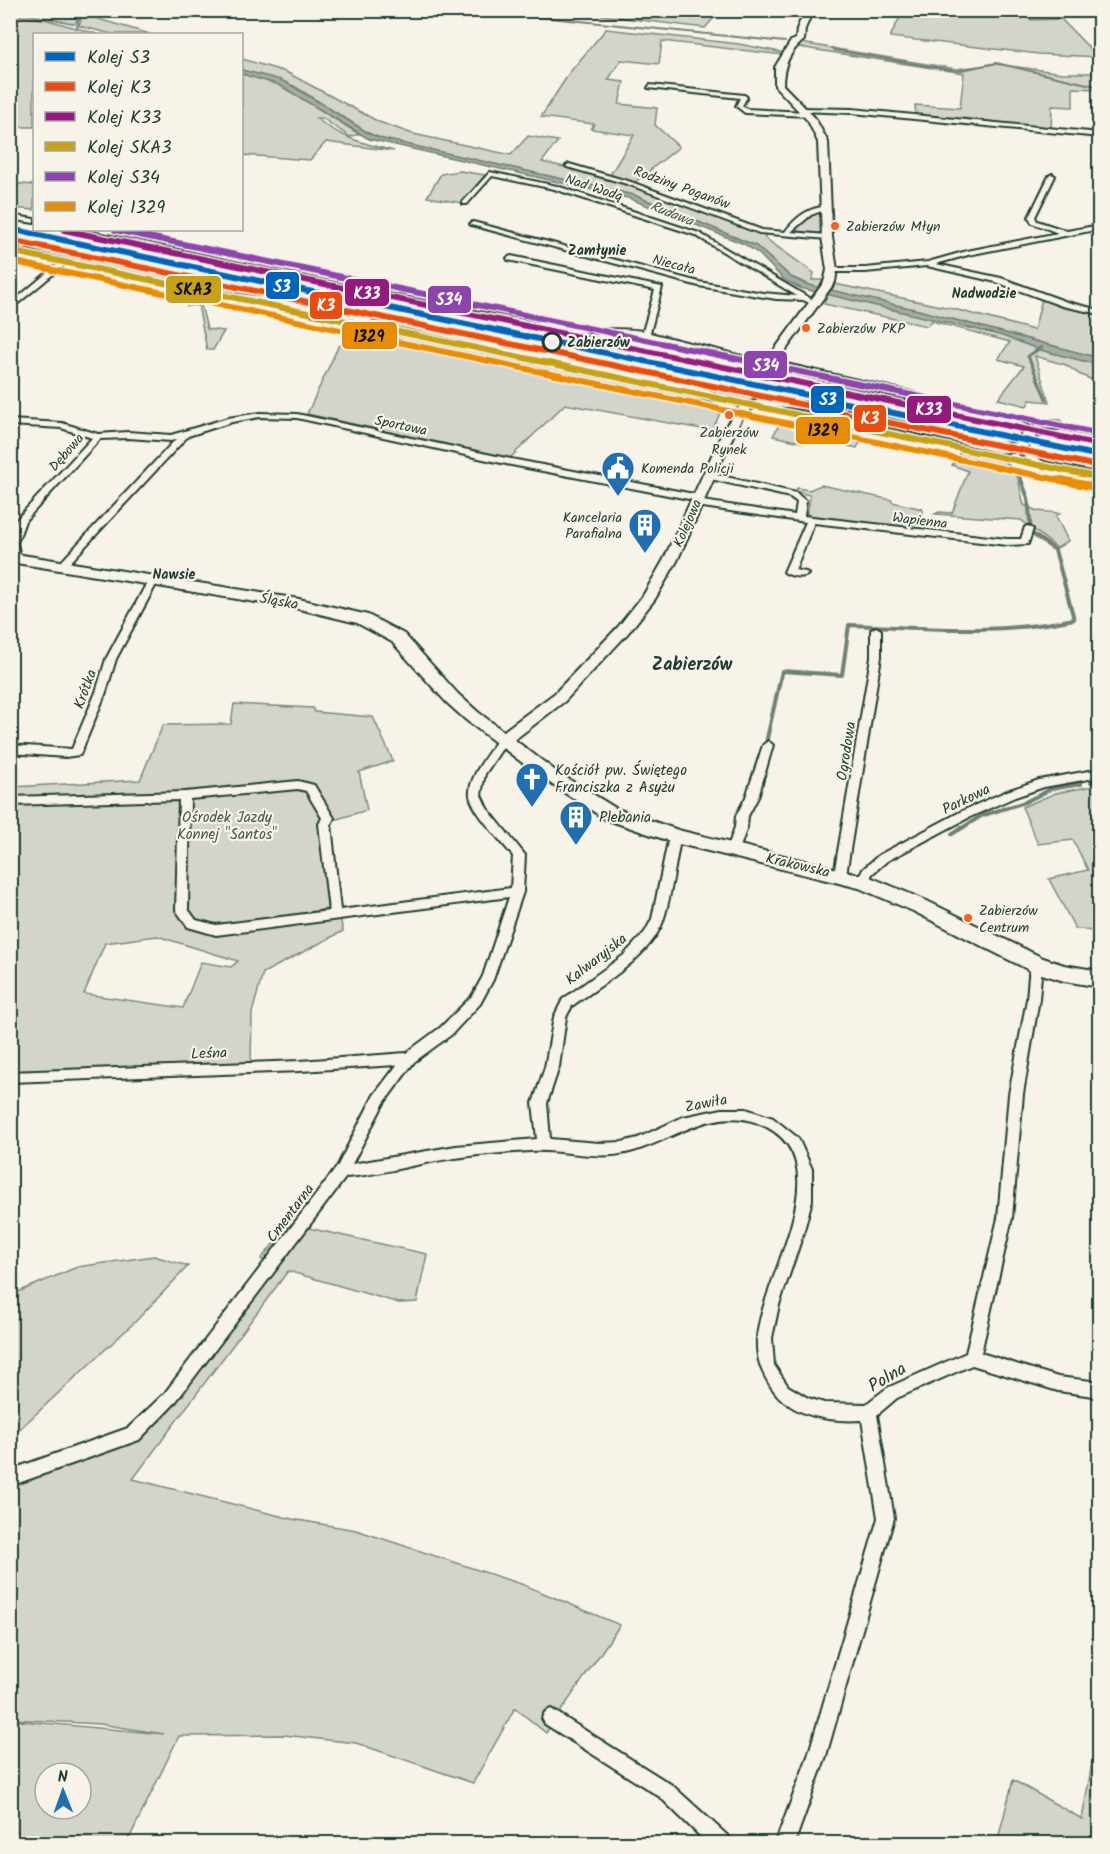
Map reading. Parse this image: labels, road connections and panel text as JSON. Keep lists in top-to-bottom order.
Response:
{
  "streets": {
    "main road": ["Śląska", "Krakowska"],
    "street": [
      "Nad Wodą",
      "Rodziny Poganów",
      "Niecała",
      "Sportowa",
      "Dębowa",
      "Wapienna",
      "Kolejowa",
      "Krótka",
      "Ogrodowa",
      "Parkowa",
      "Kalwaryjska",
      "Leśna",
      "Zawiła",
      "Cmentarna",
      "Polna"
    ]
  },
  "crossings": [
    ["Nad Wodą", "Niecała"],
    ["Sportowa", "Dębowa"],
    ["Sportowa", "Wapienna"],
    ["Sportowa", "Kolejowa"],
    ["Dębowa", "Śląska"],
    ["Wapienna", "Kolejowa"],
    ["Kolejowa", "Śląska"],
    ["Kolejowa", "Krakowska"],
    ["Kolejowa", "Cmentarna"],
    ["Śląska", "Krótka"],
    ["Śląska", "Krakowska"],
    ["Śląska", "Cmentarna"],
    ["Ogrodowa", "Krakowska"],
    ["Parkowa", "Krakowska"],
    ["Krakowska", "Kalwaryjska"],
    ["Krakowska", "Cmentarna"],
    ["Kalwaryjska", "Zawiła"],
    ["Leśna", "Cmentarna"],
    ["Zawiła", "Cmentarna"],
    ["Zawiła", "Polna"]
  ],
  "districts": [
    "Zamłynie",
    "Nadwodzie",
    "Nawsie",
    "Zabierzów"
  ],
  "water": ["Rudawa"],
  "parks": ["Ośrodek Jazdy Konnej \"Santos\""],
  "places": {
    "other": [
      "Zabierzów Młyn",
      "Zabierzów PKP",
      "Zabierzów",
      "Zabierzów Rynek",
      "Zabierzów Centrum"
    ],
    "public building": ["Komenda Policji"],
    "building": ["Kancelaria Parafialna", "Plebania"],
    "church": ["Kościół pw. Świętego Franciszka z Asyżu"]
  },
  "lines": [
    "rail line S3",
    "rail line K33",
    "rail line S34",
    "rail line K3",
    "rail line SKA3",
    "rail line 1329"
  ],
  "legend": [
    "Kolej S3",
    "Kolej K3",
    "Kolej K33",
    "Kolej SKA3",
    "Kolej S34",
    "Kolej 1329"
  ],
  "north": "top"
}
